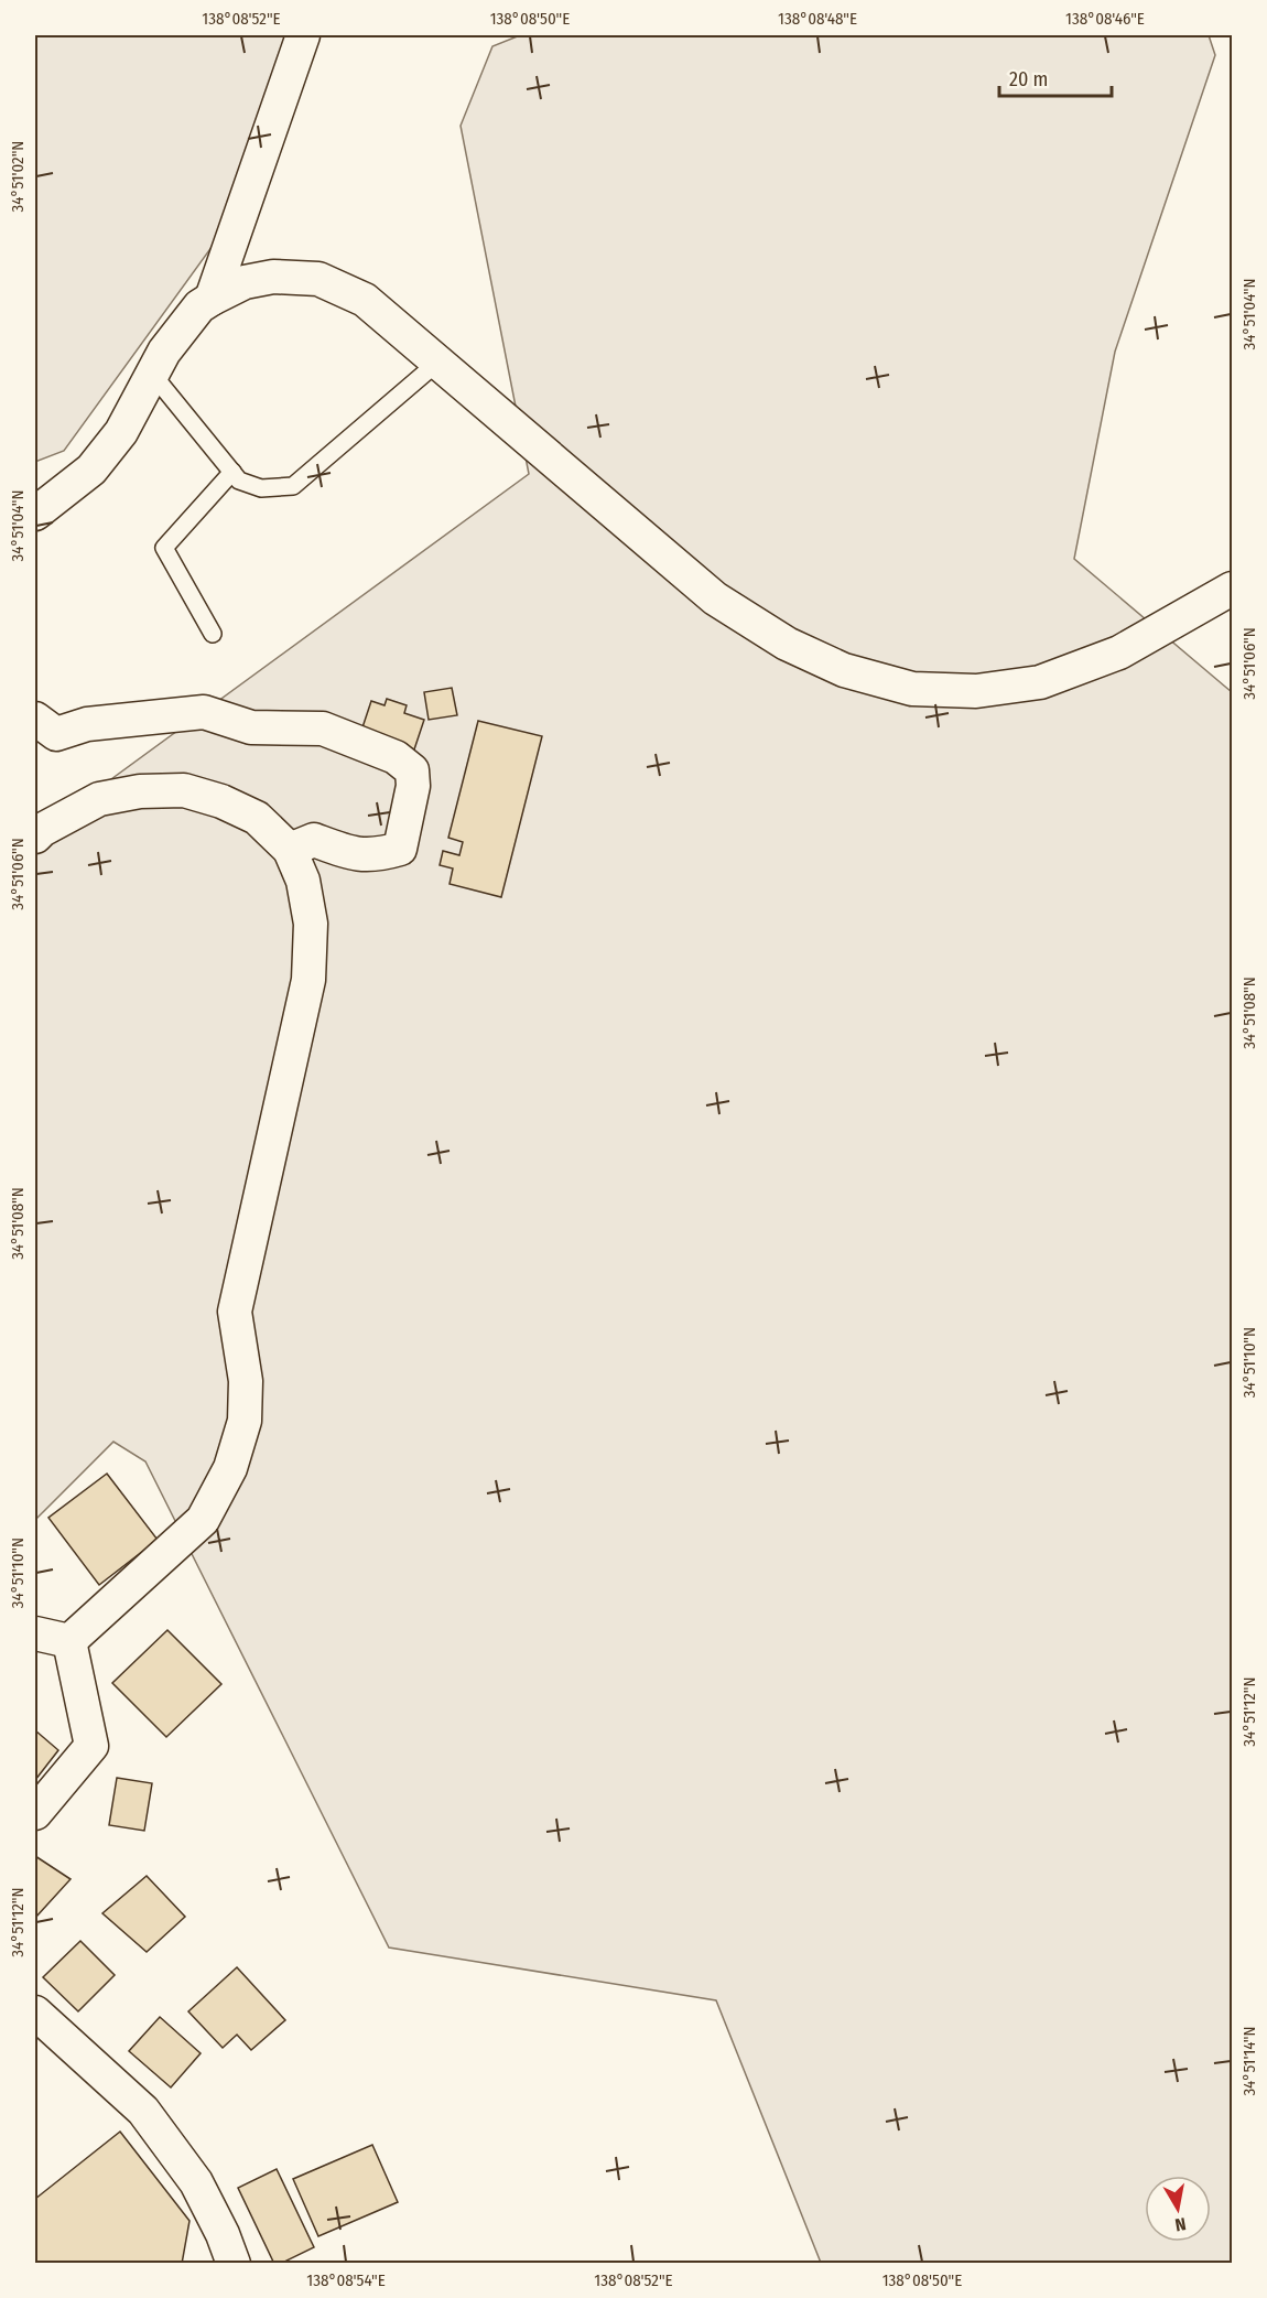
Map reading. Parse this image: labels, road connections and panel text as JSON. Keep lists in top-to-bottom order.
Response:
{
  "scale_bar": "20 m",
  "north": "bottom",
  "coordinates": [
    "138°08'52\"E",
    "138°08'50\"E",
    "138°08'48\"E",
    "138°08'46\"E",
    "34°51'02\"N",
    "34°51'04\"N",
    "34°51'06\"N",
    "34°51'08\"N",
    "34°51'10\"N",
    "34°51'12\"N",
    "34°51'14\"N",
    "138°08'54\"E"
  ]
}
